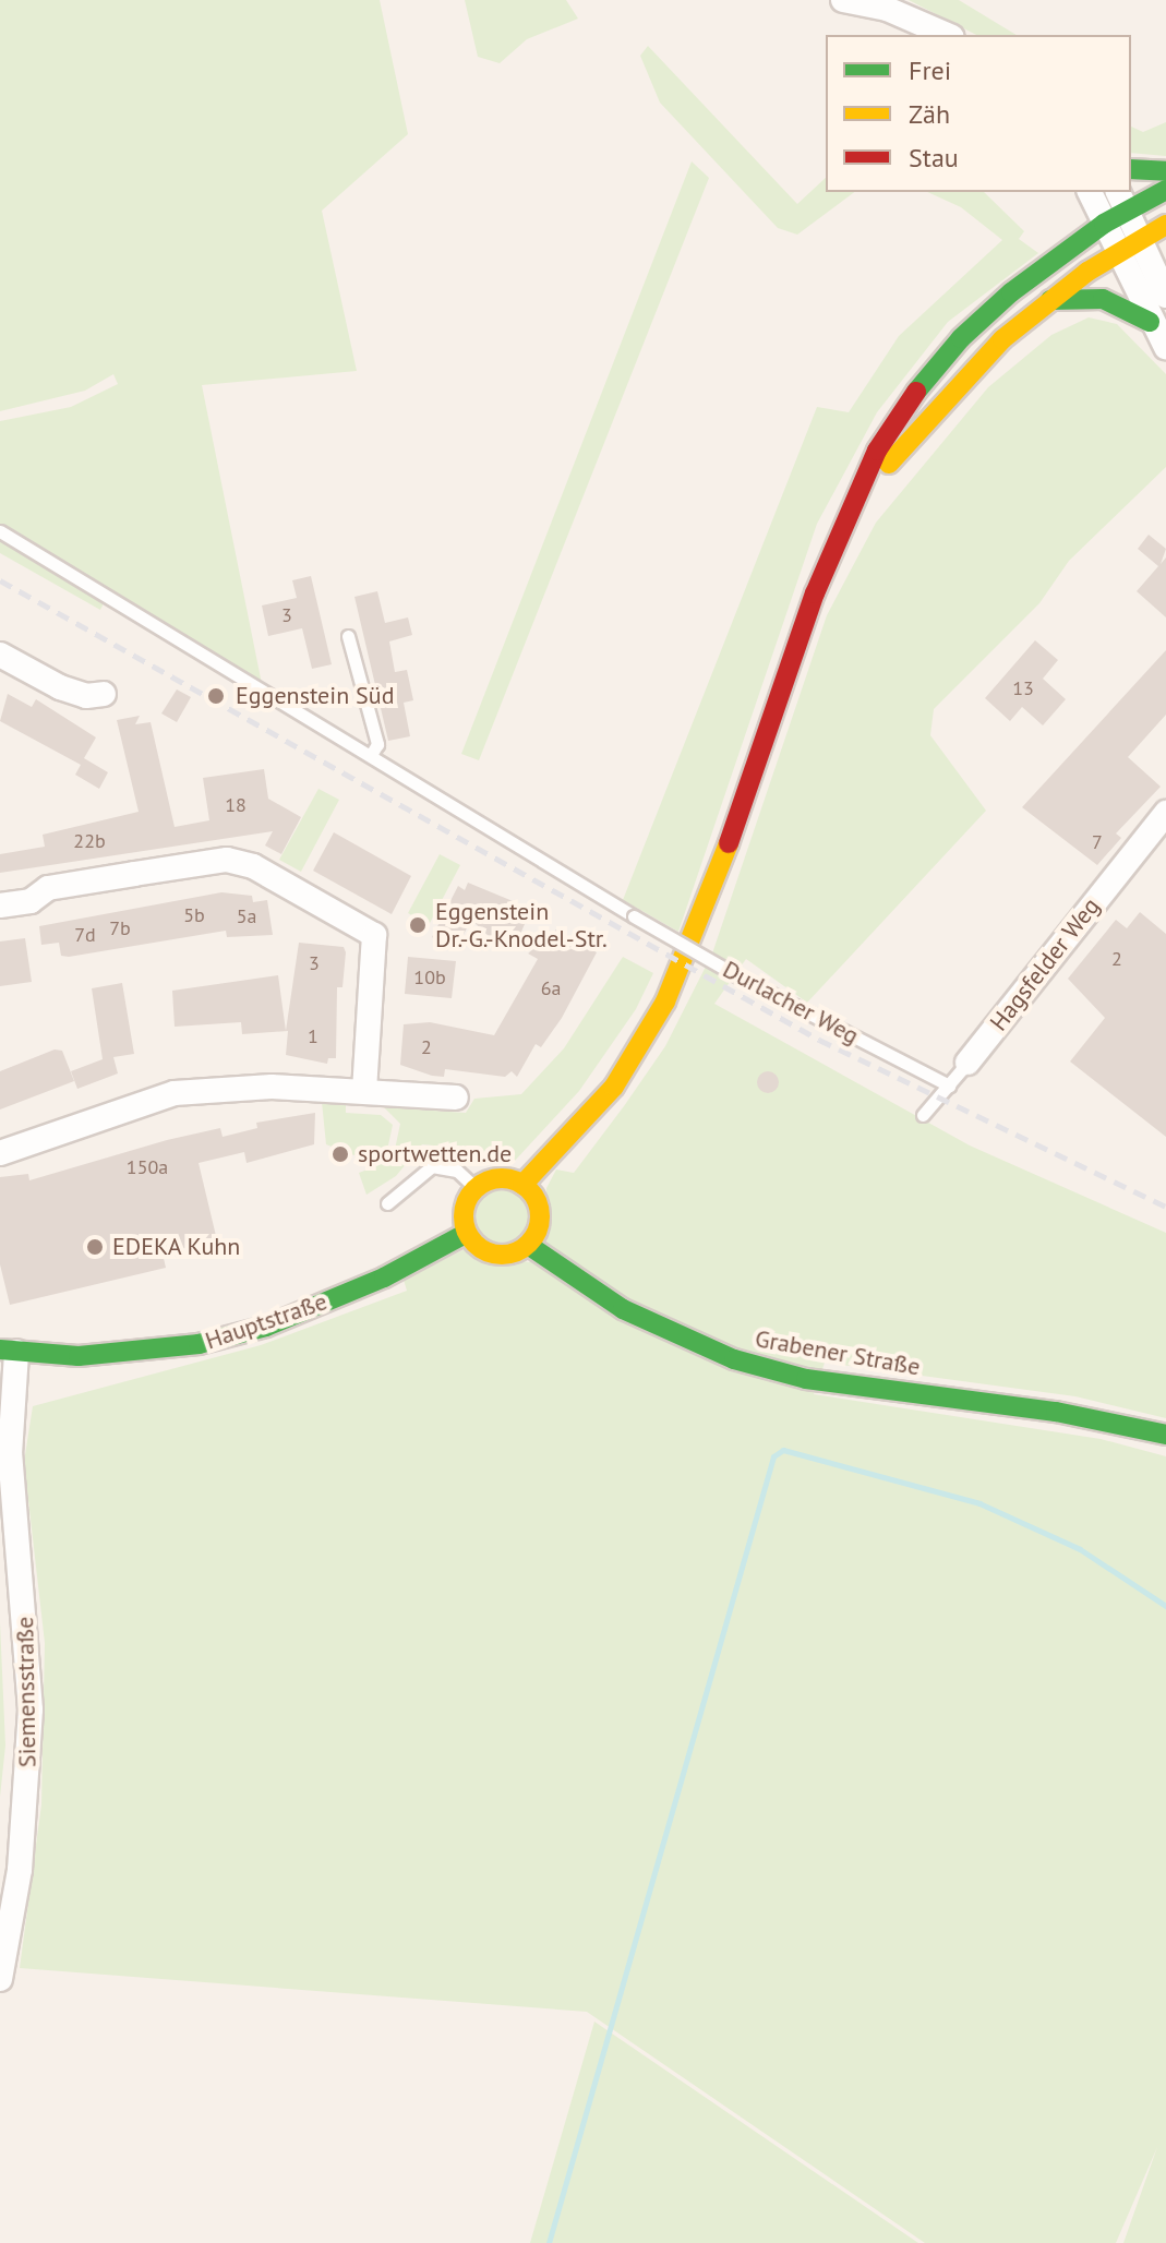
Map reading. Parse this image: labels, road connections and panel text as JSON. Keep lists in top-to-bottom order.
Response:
{
  "streets": {
    "street": [
      "Hagsfelder Weg",
      "Hauptstraße",
      "Grabener Straße",
      "Siemensstraße"
    ],
    "lane": ["Durlacher Weg"]
  },
  "crossings": [
    ["Hagsfelder Weg", "Durlacher Weg"],
    ["Hauptstraße", "Grabener Straße"],
    ["Hauptstraße", "Siemensstraße"]
  ],
  "places": [
    "Eggenstein Süd",
    "Eggenstein Dr.-G.-Knodel-Str.",
    "sportwetten.de",
    "EDEKA Kuhn"
  ],
  "house_numbers": [
    "3",
    "13",
    "18",
    "22b",
    "7",
    "5b",
    "5a",
    "7b",
    "7d",
    "2",
    "3",
    "10b",
    "6a",
    "1",
    "2",
    "150a"
  ],
  "legend": ["Frei", "Zäh", "Stau"]
}
